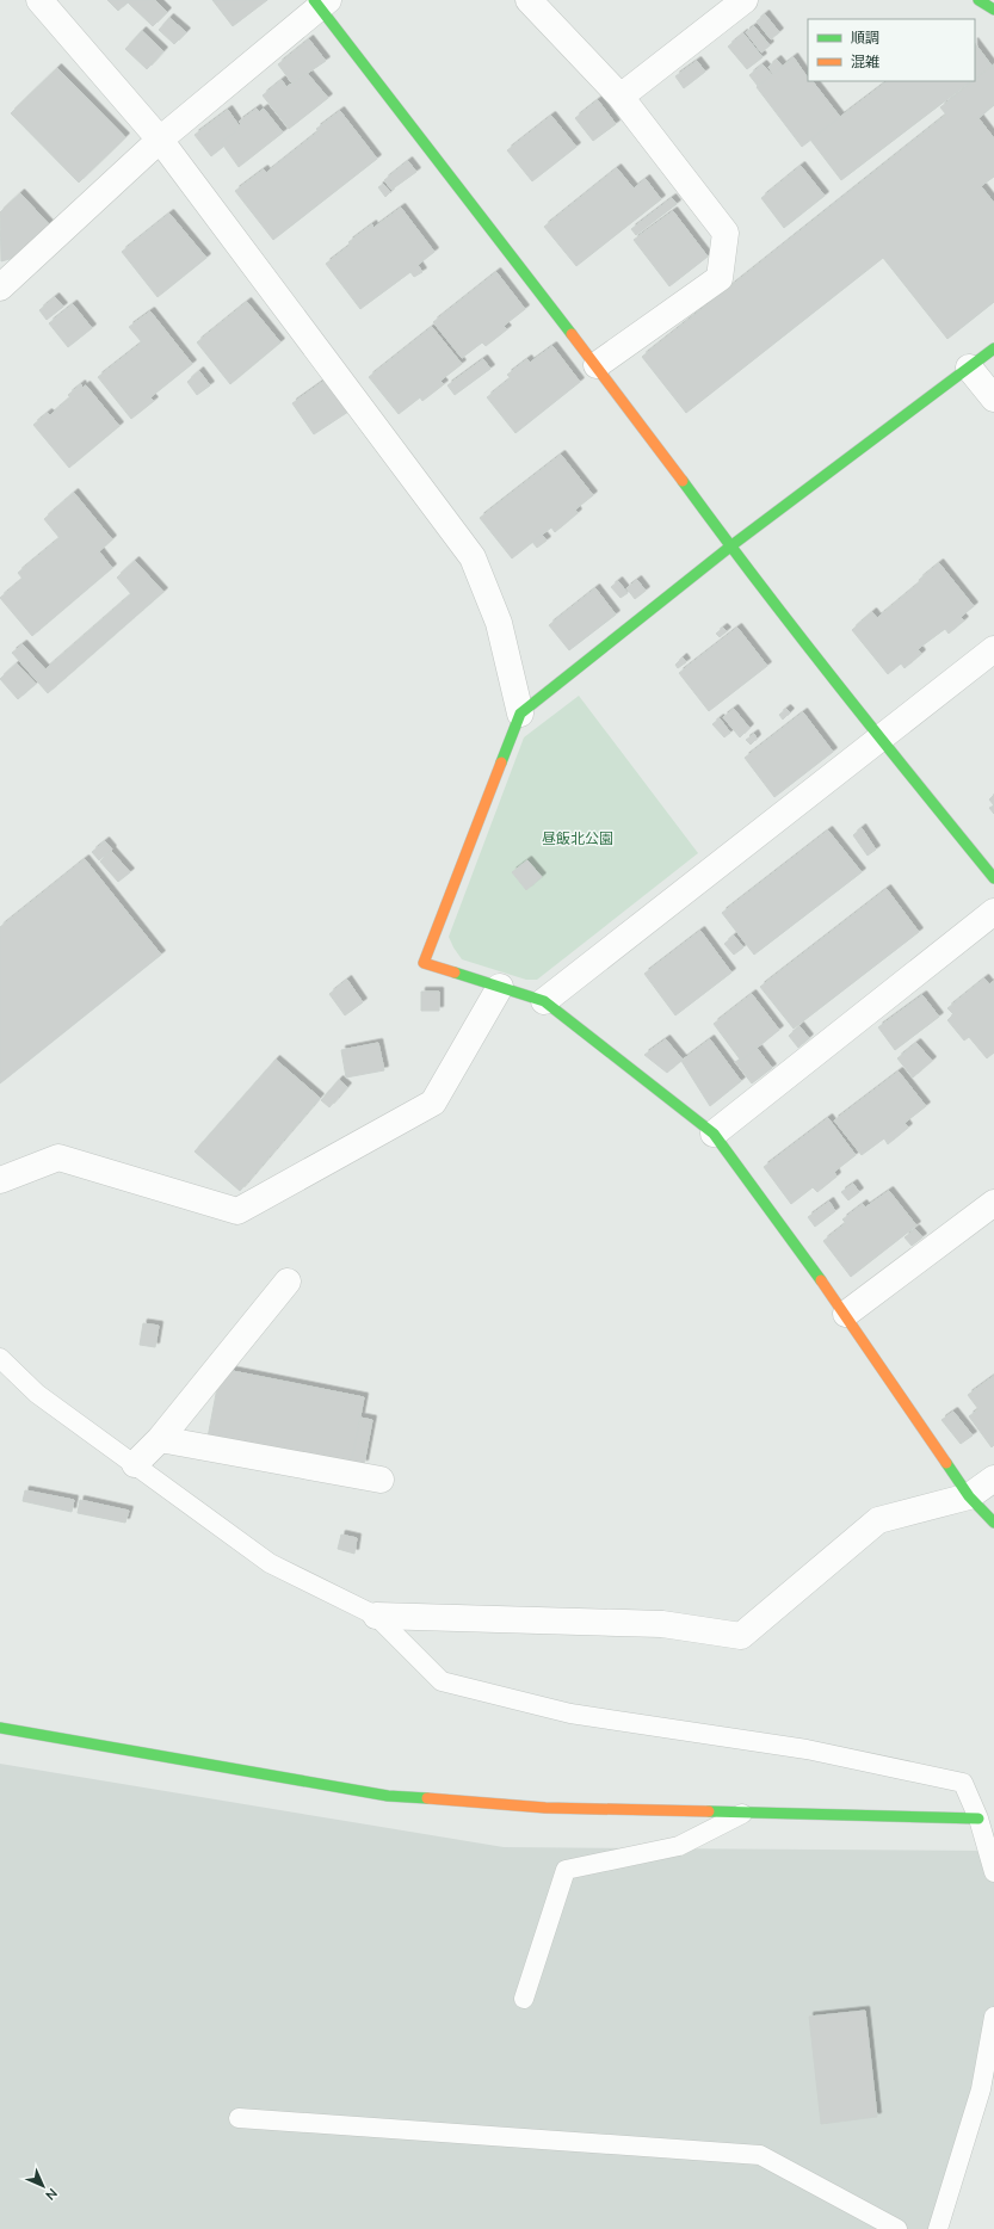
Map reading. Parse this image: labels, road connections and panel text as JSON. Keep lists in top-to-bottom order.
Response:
{
  "parks": ["昼飯北公園"],
  "legend": ["順調", "混雑"],
  "north": "bottom right"
}
